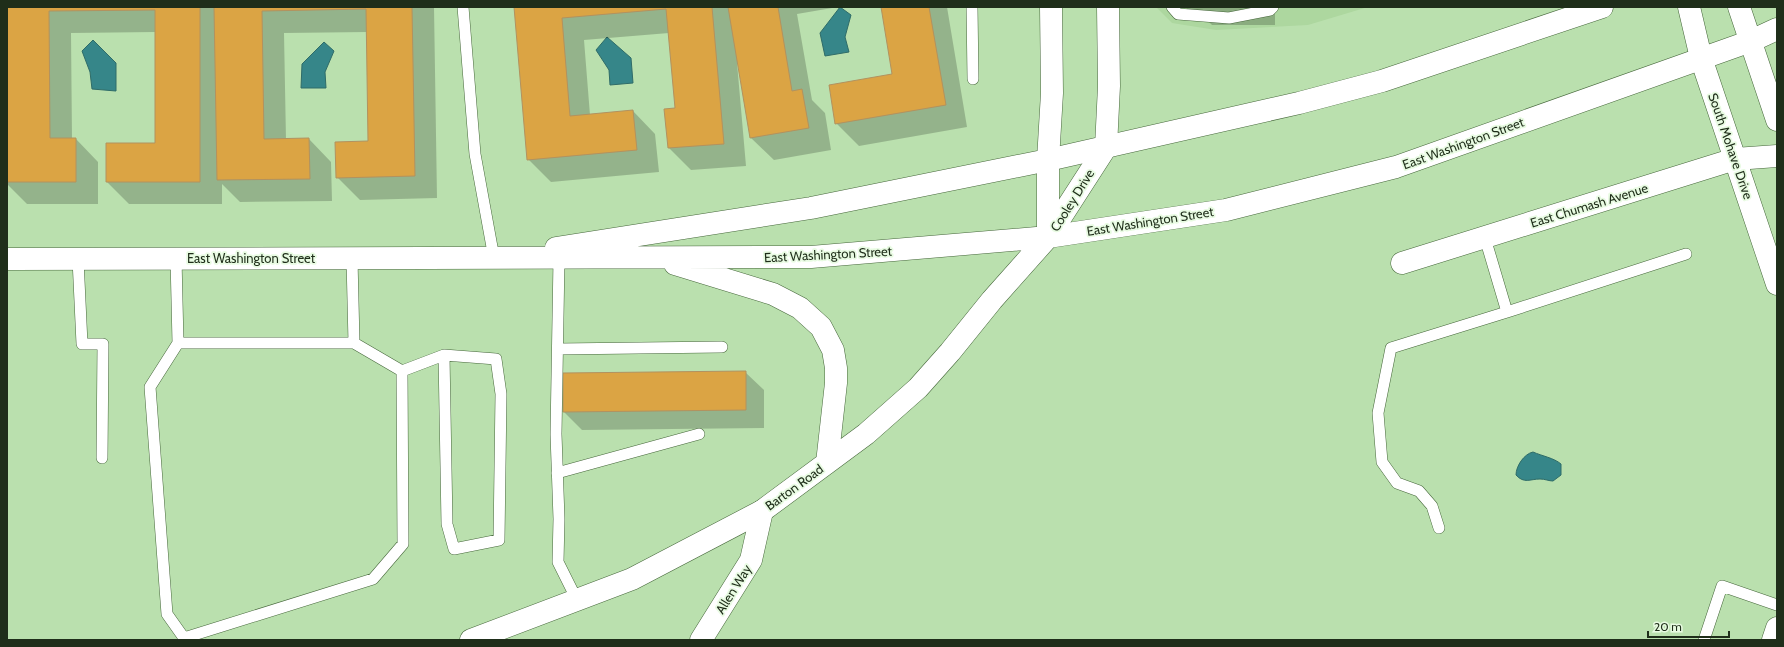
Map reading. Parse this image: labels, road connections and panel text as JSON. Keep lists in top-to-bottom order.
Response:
{
  "streets": {
    "main road": [
      "East Washington Street",
      "South Mohave Drive",
      "Cooley Drive",
      "East Chumash Avenue",
      "Barton Road",
      "Allen Way"
    ]
  },
  "crossings": [
    ["East Washington Street", "South Mohave Drive"],
    ["East Washington Street", "Cooley Drive"],
    ["East Washington Street", "Barton Road"],
    ["South Mohave Drive", "East Chumash Avenue"],
    ["Cooley Drive", "Barton Road"],
    ["Barton Road", "Allen Way"]
  ],
  "scale_bar": "20 m"
}
